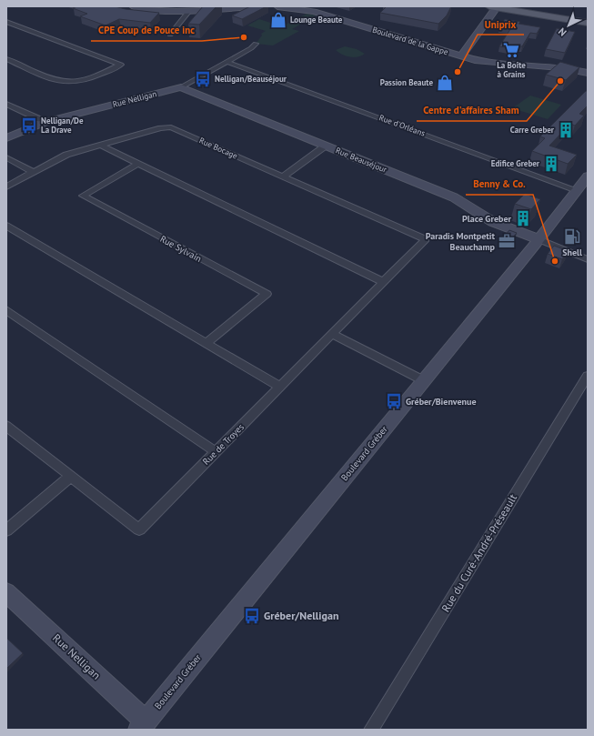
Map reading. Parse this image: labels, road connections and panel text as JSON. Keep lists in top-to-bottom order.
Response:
{
  "streets": {
    "street": [
      "Boulevard de la Gappe",
      "Rue Nelligan",
      "Rue d'Orléans",
      "Rue Bocage",
      "Rue Beauséjour",
      "Rue Sylvain",
      "Rue de Troyes",
      "Boulevard Gréber",
      "Rue du Curé-André-Préseault"
    ]
  },
  "crossings": [
    ["Rue Nelligan", "Rue d'Orléans"],
    ["Rue Nelligan", "Rue Beauséjour"],
    ["Rue Nelligan", "Boulevard Gréber"],
    ["Rue d'Orléans", "Boulevard Gréber"],
    ["Rue Bocage", "Rue de Troyes"],
    ["Rue Beauséjour", "Boulevard Gréber"]
  ],
  "places": {
    "shop": ["Lounge Beaute", "Passion Beaute"],
    "other": [
      "CPE Coup de Pouce inc",
      "Uniprix",
      "Centre d'affaires Sham",
      "Benny & Co."
    ],
    "supermarket": ["La Boîte à Grains"],
    "bus stop": [
      "Nelligan/Beauséjour",
      "Nelligan/De La Drave",
      "Gréber/Bienvenue",
      "Gréber/Nelligan"
    ],
    "building": ["Carre Greber", "Edifice Greber", "Place Greber"],
    "fuel station": ["Shell"],
    "office": ["Paradis Montpetit Beauchamp"]
  },
  "north": "bottom left"
}
